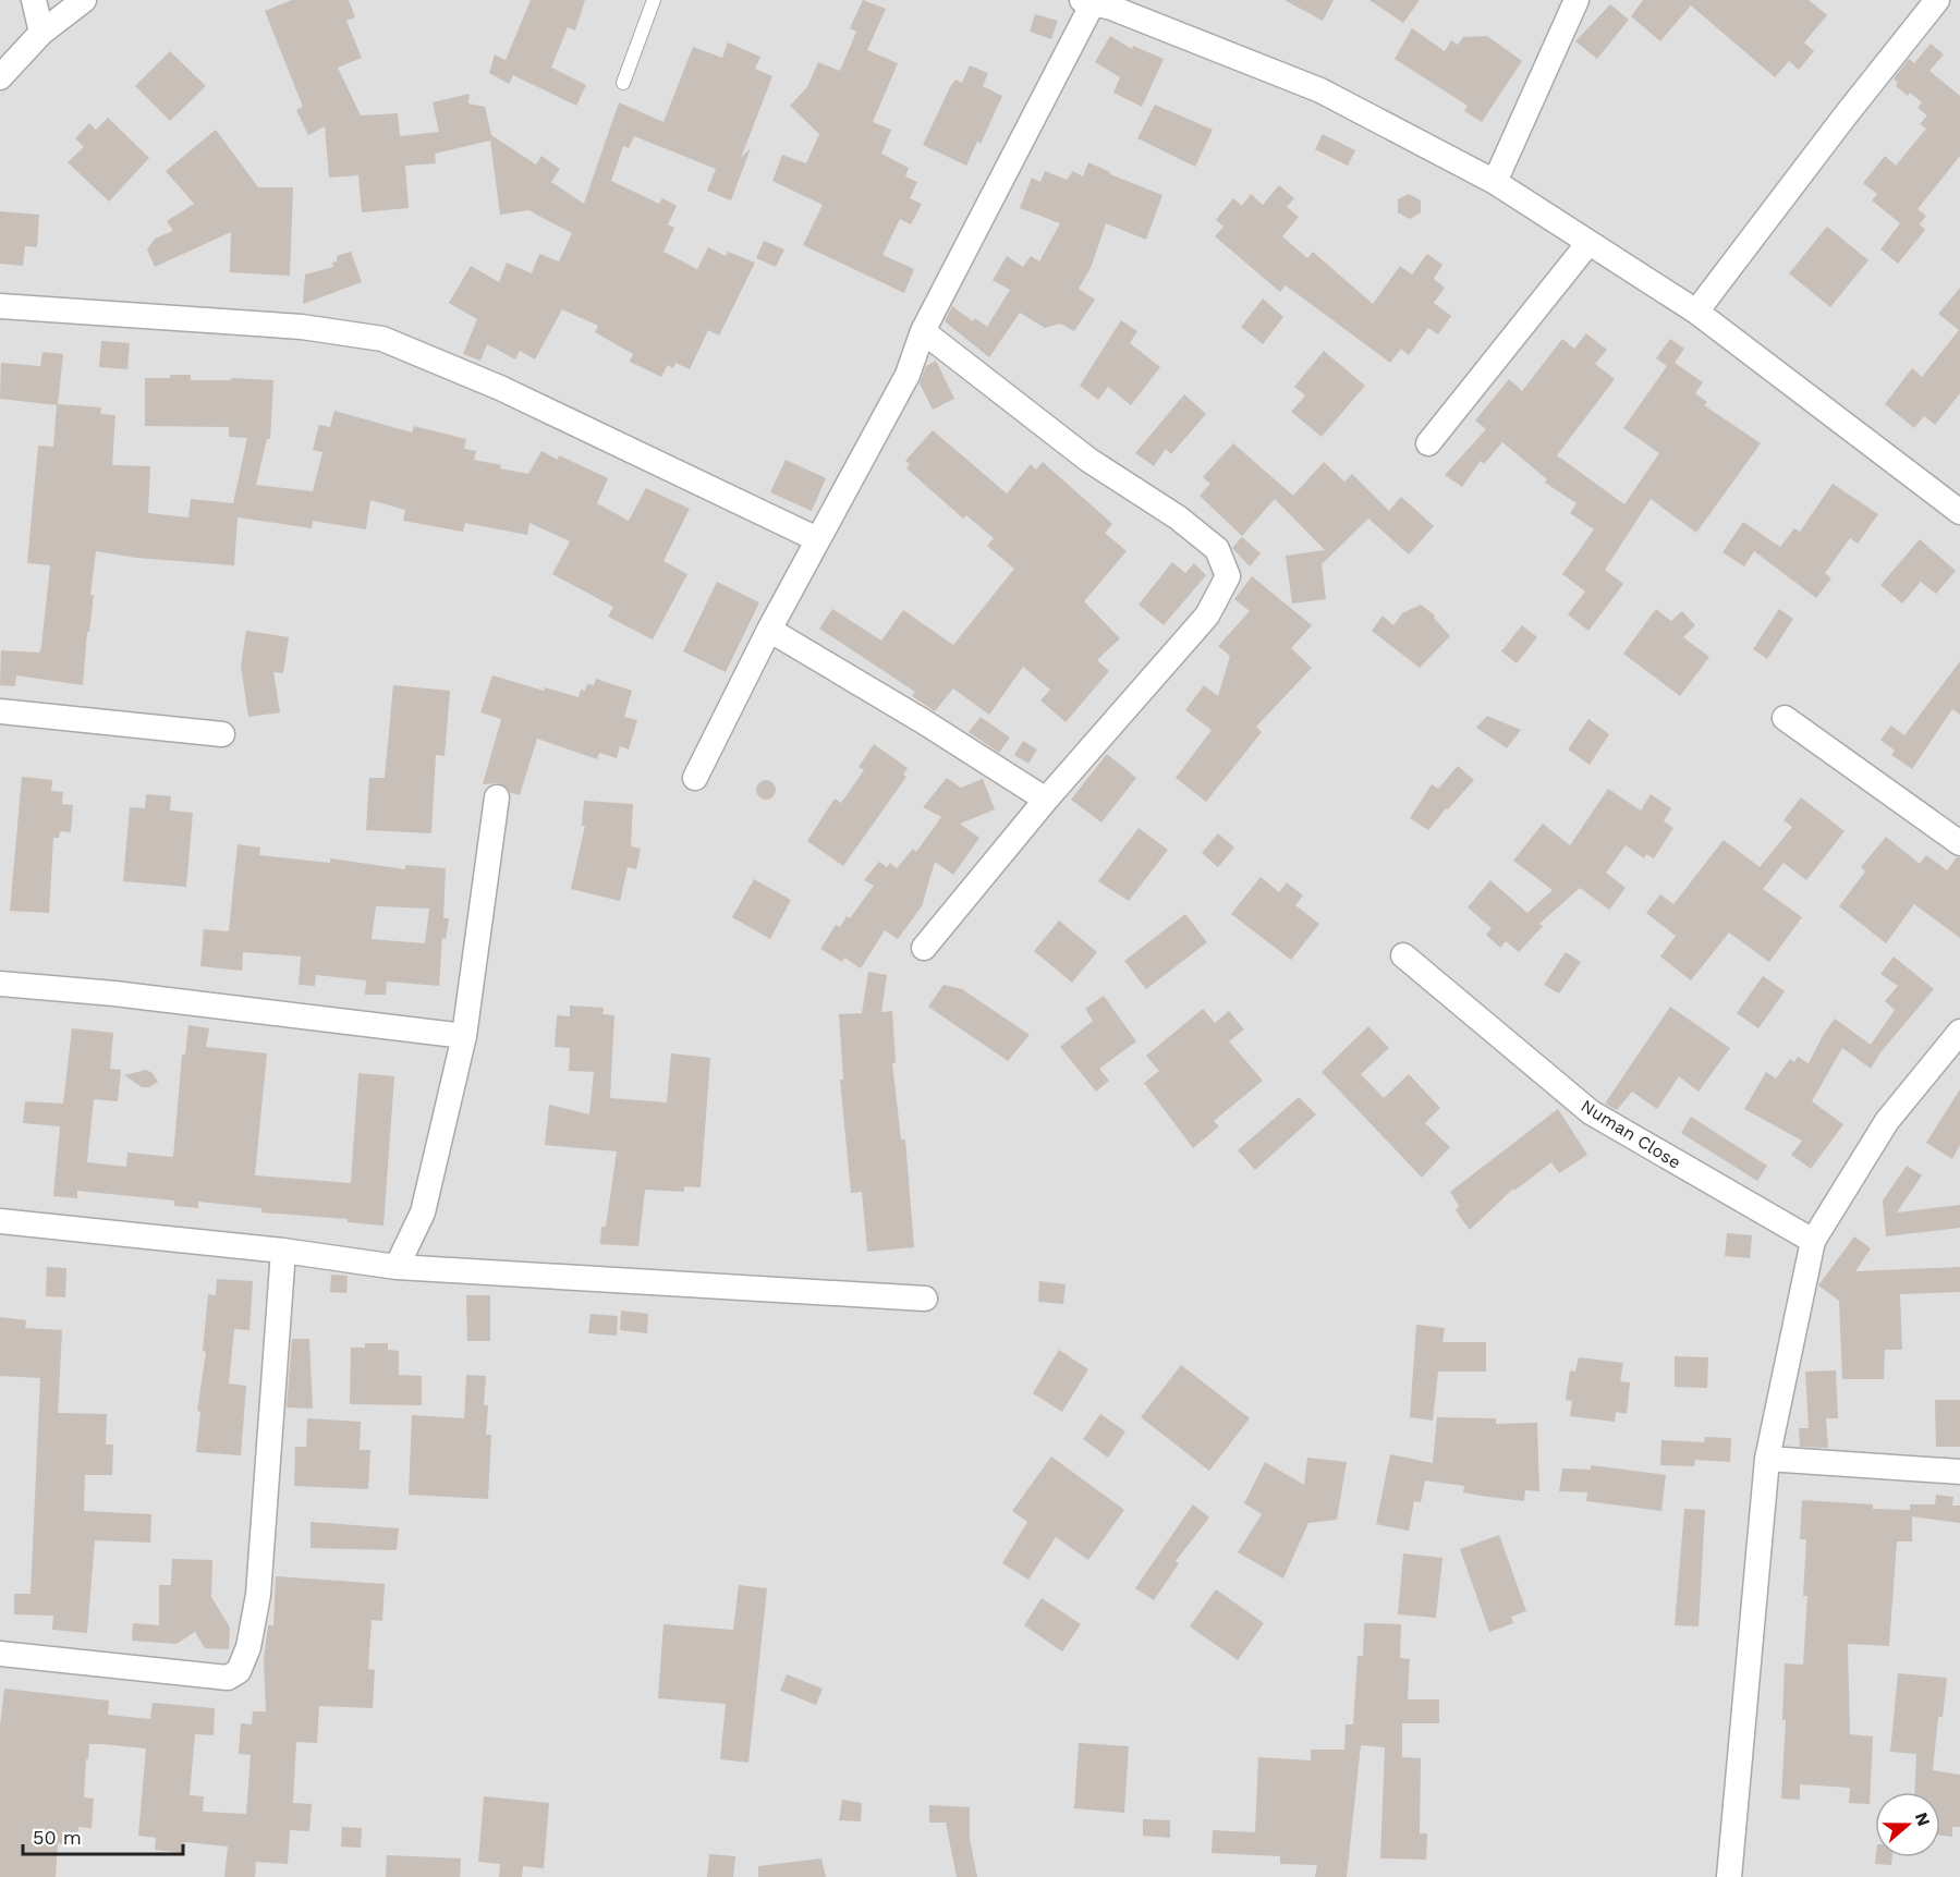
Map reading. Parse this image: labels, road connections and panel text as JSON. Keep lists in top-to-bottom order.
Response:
{
  "streets": {
    "street": ["Numan Close"]
  },
  "scale_bar": "50 m",
  "north": "right"
}
